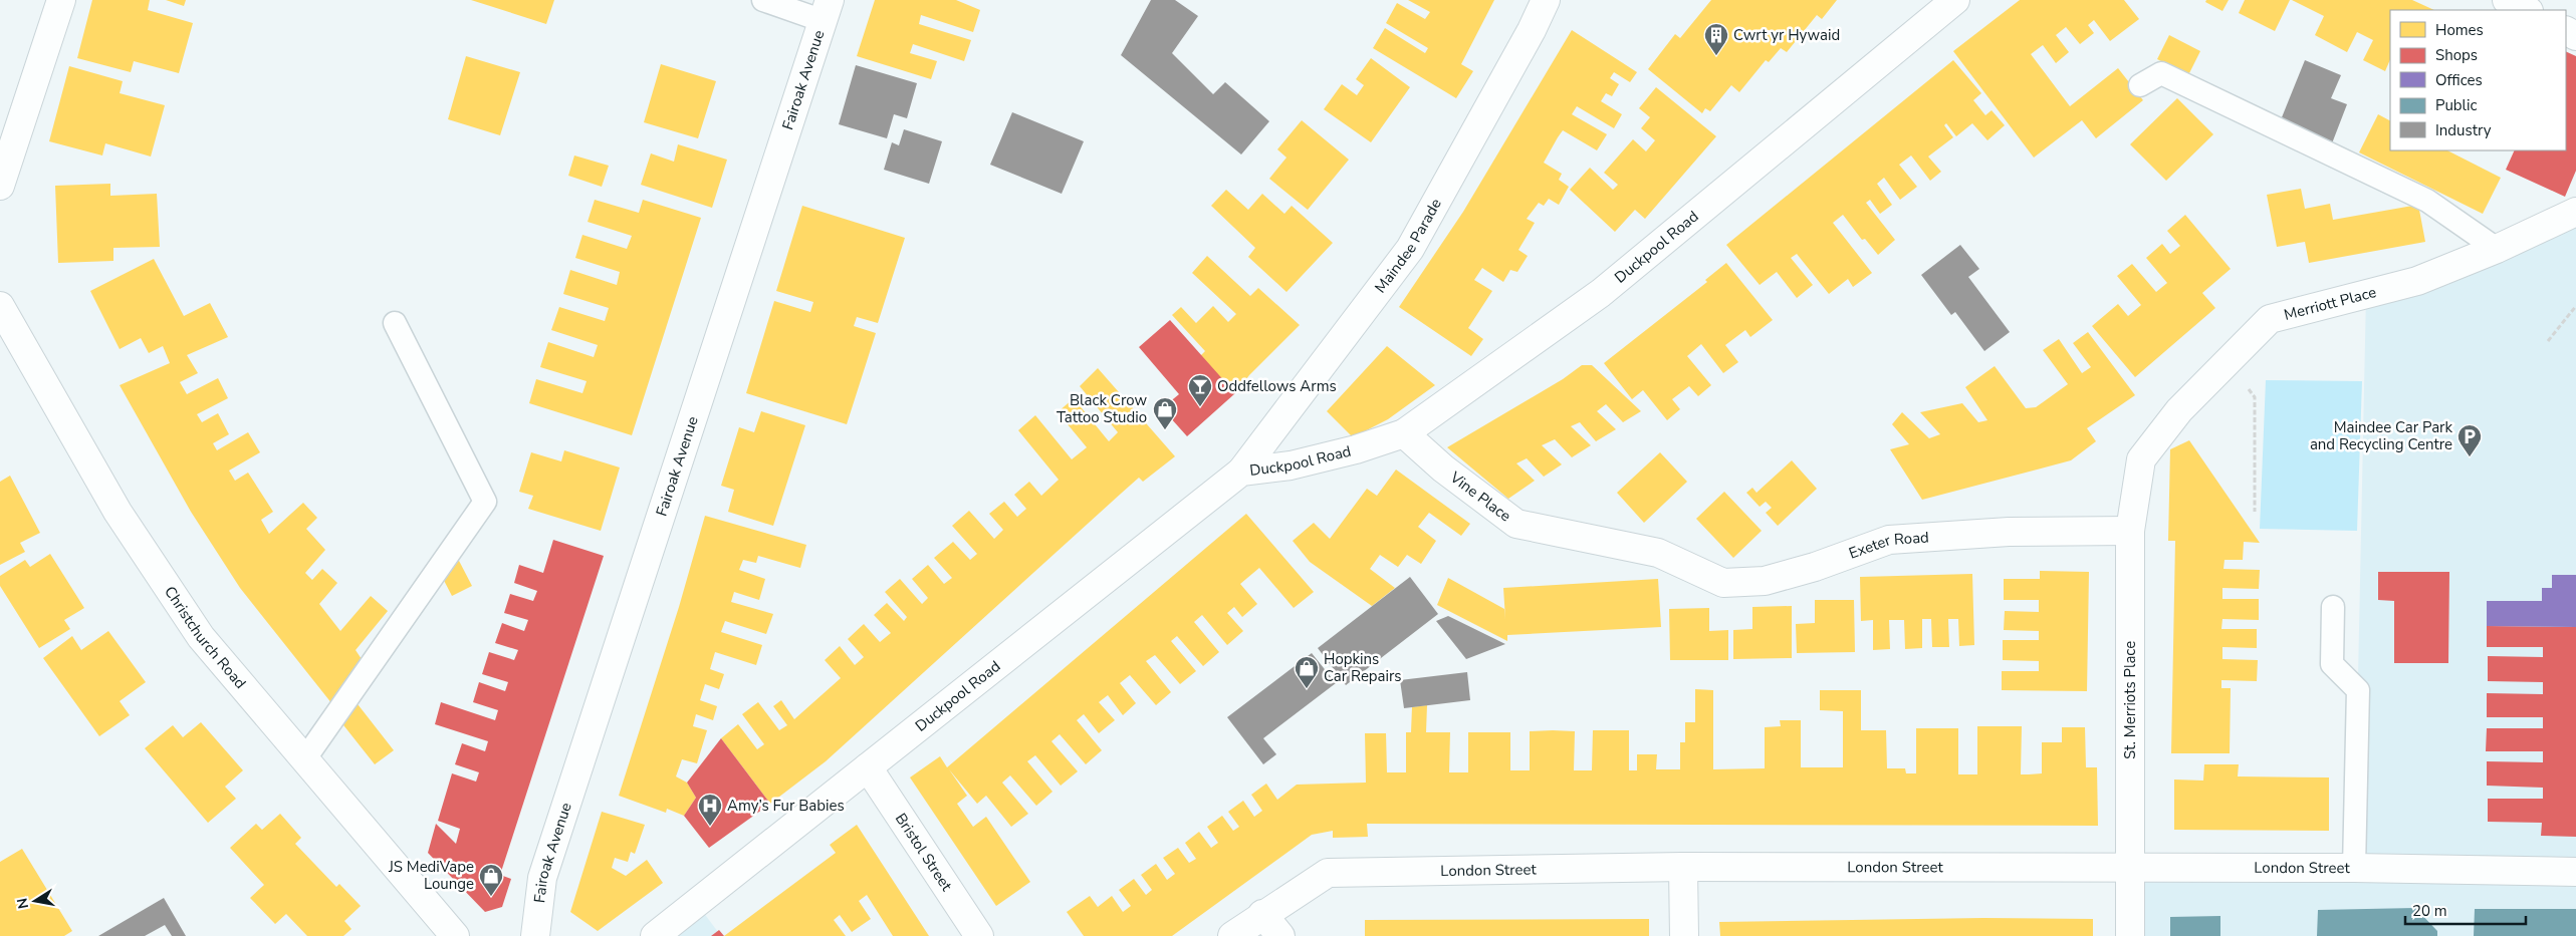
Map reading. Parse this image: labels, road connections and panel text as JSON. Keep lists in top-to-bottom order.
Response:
{
  "streets": {
    "street": [
      "Fairoak Avenue",
      "Maindee Parade",
      "Duckpool Road",
      "Merriott Place",
      "Vine Place",
      "Exeter Road",
      "Christchurch Road",
      "St. Merriots Place",
      "Bristol Street",
      "London Street"
    ]
  },
  "crossings": [
    ["Maindee Parade", "Duckpool Road"],
    ["Duckpool Road", "Vine Place"],
    ["Duckpool Road", "Bristol Street"],
    ["Merriott Place", "Exeter Road"],
    ["Merriott Place", "St. Merriots Place"],
    ["Vine Place", "Exeter Road"],
    ["Exeter Road", "St. Merriots Place"],
    ["St. Merriots Place", "London Street"]
  ],
  "places": {
    "building": ["Cwrt yr Hywaid"],
    "bar": ["Oddfellows Arms"],
    "shop": ["Black Crow Tattoo Studio", "Hopkins Car Repairs", "JS MediVape Lounge"],
    "parking": ["Maindee Car Park and Recycling Centre"],
    "hospital": ["Amy’s Fur Babies"]
  },
  "legend": [
    "Homes",
    "Shops",
    "Offices",
    "Public",
    "Industry"
  ],
  "scale_bar": "20 m",
  "north": "left"
}
